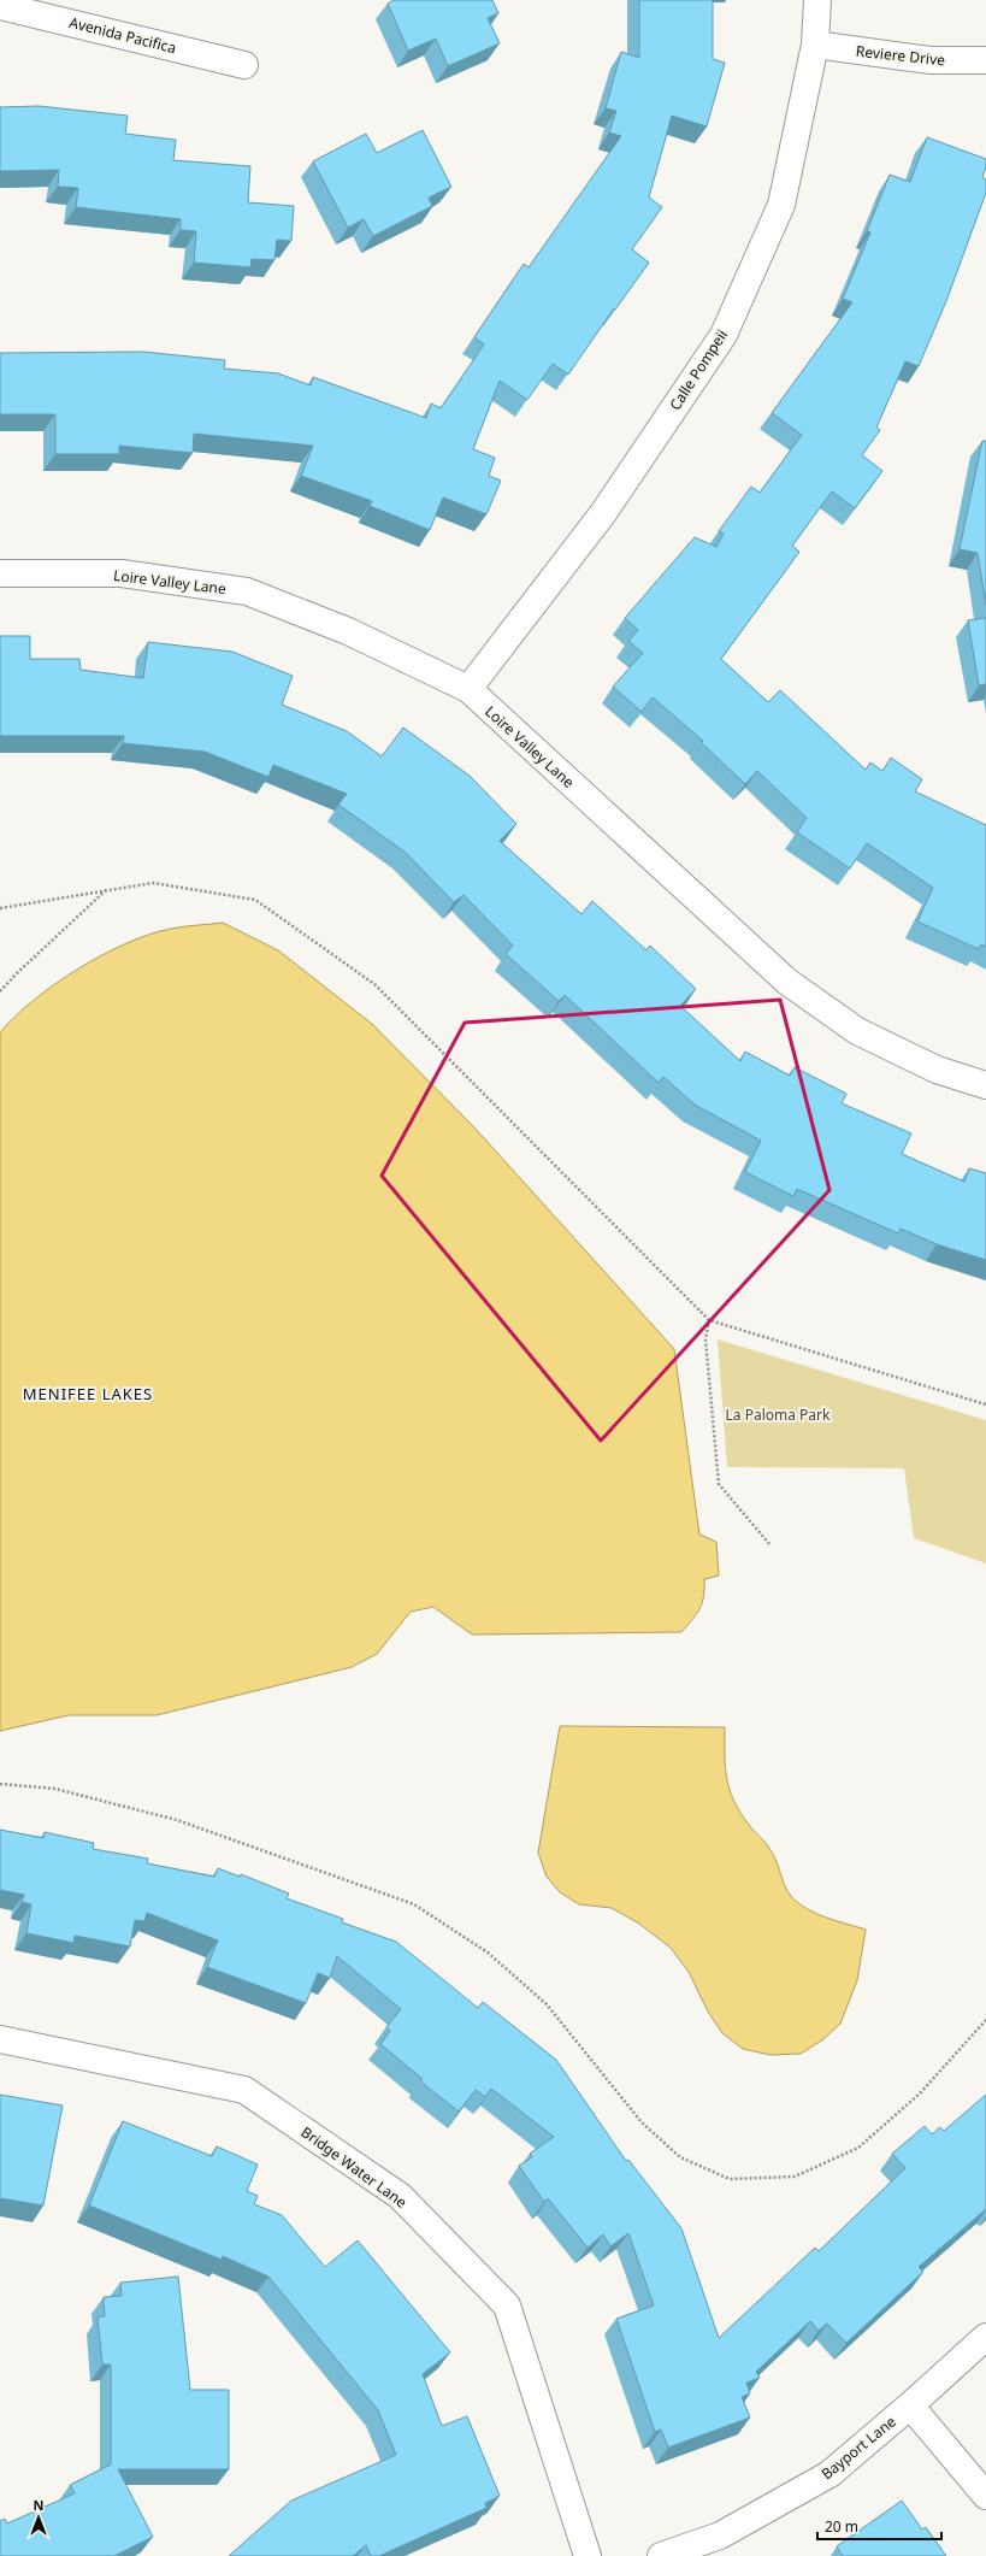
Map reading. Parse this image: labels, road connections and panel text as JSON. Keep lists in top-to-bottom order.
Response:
{
  "streets": {
    "street": [
      "Avenida Pacifica",
      "Reviere Drive",
      "Calle Pompeii",
      "Loire Valley Lane",
      "Bridge Water Lane",
      "Bayport Lane"
    ]
  },
  "crossings": [
    ["Reviere Drive", "Calle Pompeii"],
    ["Calle Pompeii", "Loire Valley Lane"]
  ],
  "districts": ["MENIFEE LAKES"],
  "parks": ["La Paloma Park"],
  "scale_bar": "20 m",
  "north": "top"
}
